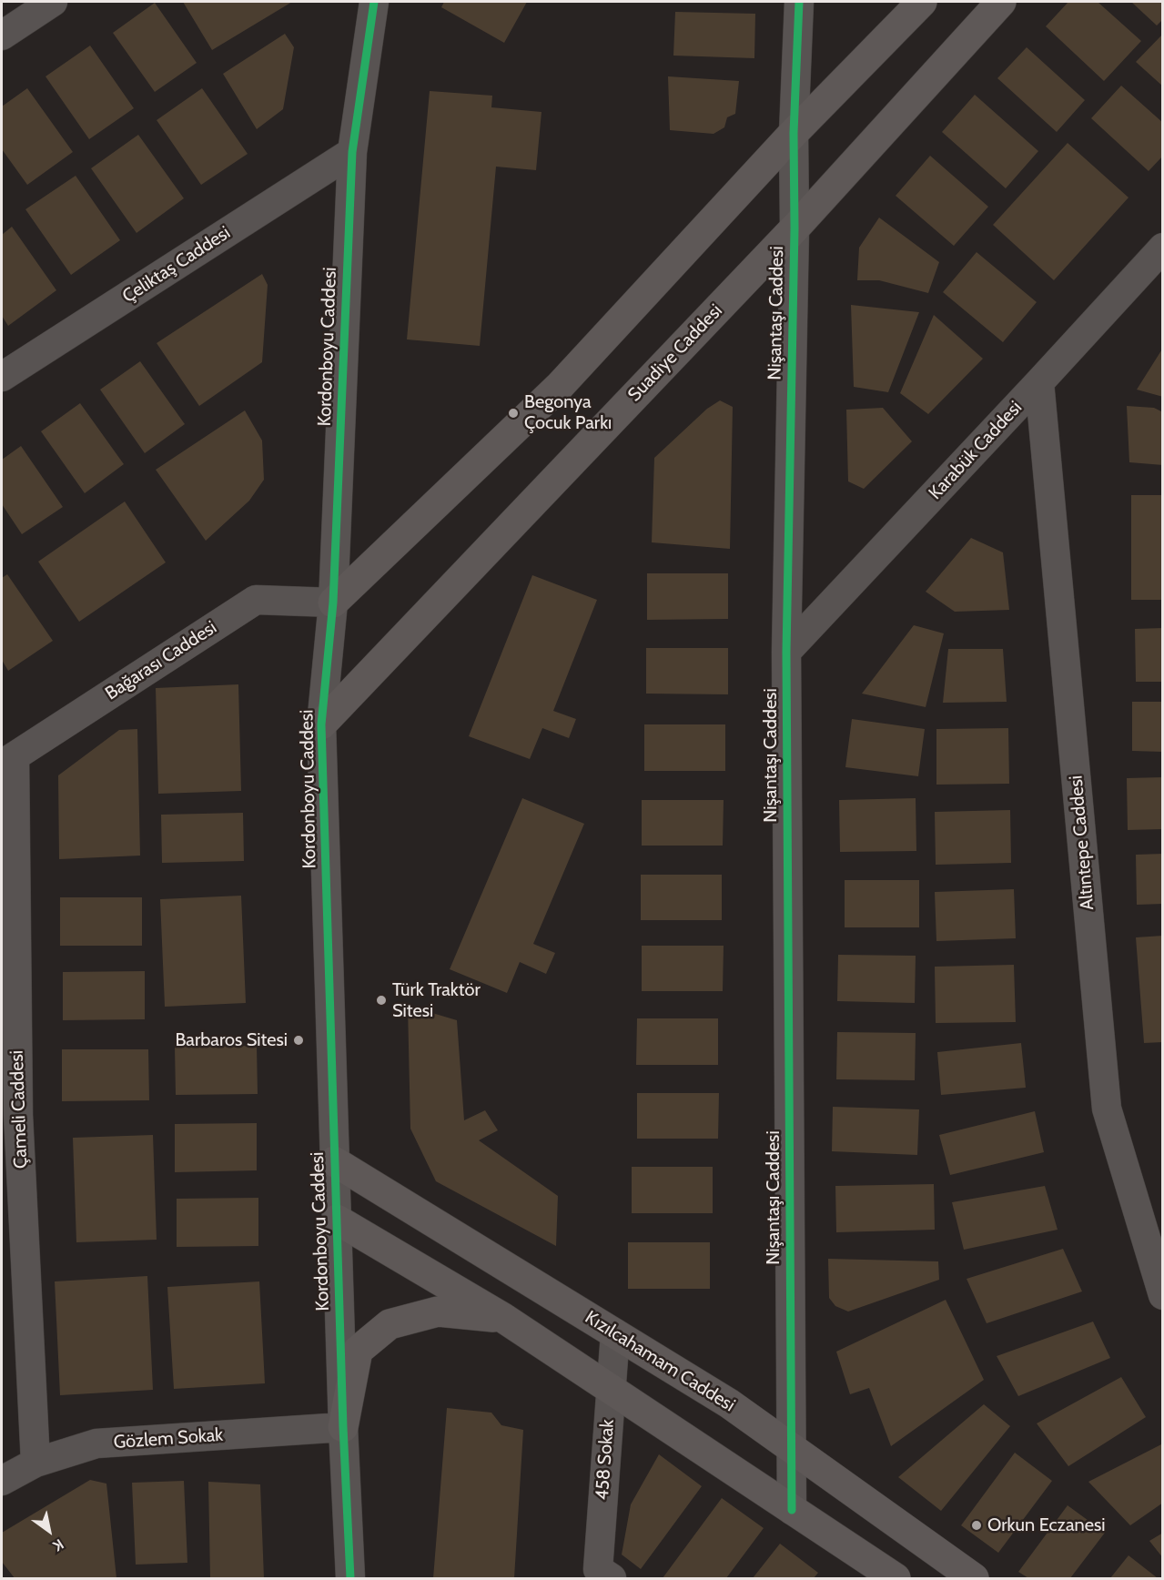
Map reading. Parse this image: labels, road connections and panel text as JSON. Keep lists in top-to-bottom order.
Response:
{
  "streets": {
    "main road": ["Suadiye Caddesi", "Kızılcahamam Caddesi"],
    "street": [
      "Çeliktaş Caddesi",
      "Nişantaşı Caddesi",
      "Kordonboyu Caddesi",
      "Karabük Caddesi",
      "Bağarası Caddesi",
      "Altıntepe Caddesi",
      "Çameli Caddesi",
      "Gözlem Sokak",
      "458 Sokak"
    ]
  },
  "crossings": [
    ["Çeliktaş Caddesi", "Kordonboyu Caddesi"],
    ["Nişantaşı Caddesi", "Suadiye Caddesi"],
    ["Nişantaşı Caddesi", "Karabük Caddesi"],
    ["Nişantaşı Caddesi", "Kızılcahamam Caddesi"],
    ["Kordonboyu Caddesi", "Suadiye Caddesi"],
    ["Kordonboyu Caddesi", "Bağarası Caddesi"],
    ["Kordonboyu Caddesi", "Kızılcahamam Caddesi"],
    ["Kordonboyu Caddesi", "Gözlem Sokak"],
    ["Karabük Caddesi", "Altıntepe Caddesi"],
    ["Bağarası Caddesi", "Çameli Caddesi"],
    ["Çameli Caddesi", "Gözlem Sokak"],
    ["Kızılcahamam Caddesi", "458 Sokak"]
  ],
  "places": [
    "Begonya Çocuk Parkı",
    "Türk Traktör Sitesi",
    "Barbaros Sitesi",
    "Orkun Eczanesi"
  ],
  "north": "bottom right"
}
